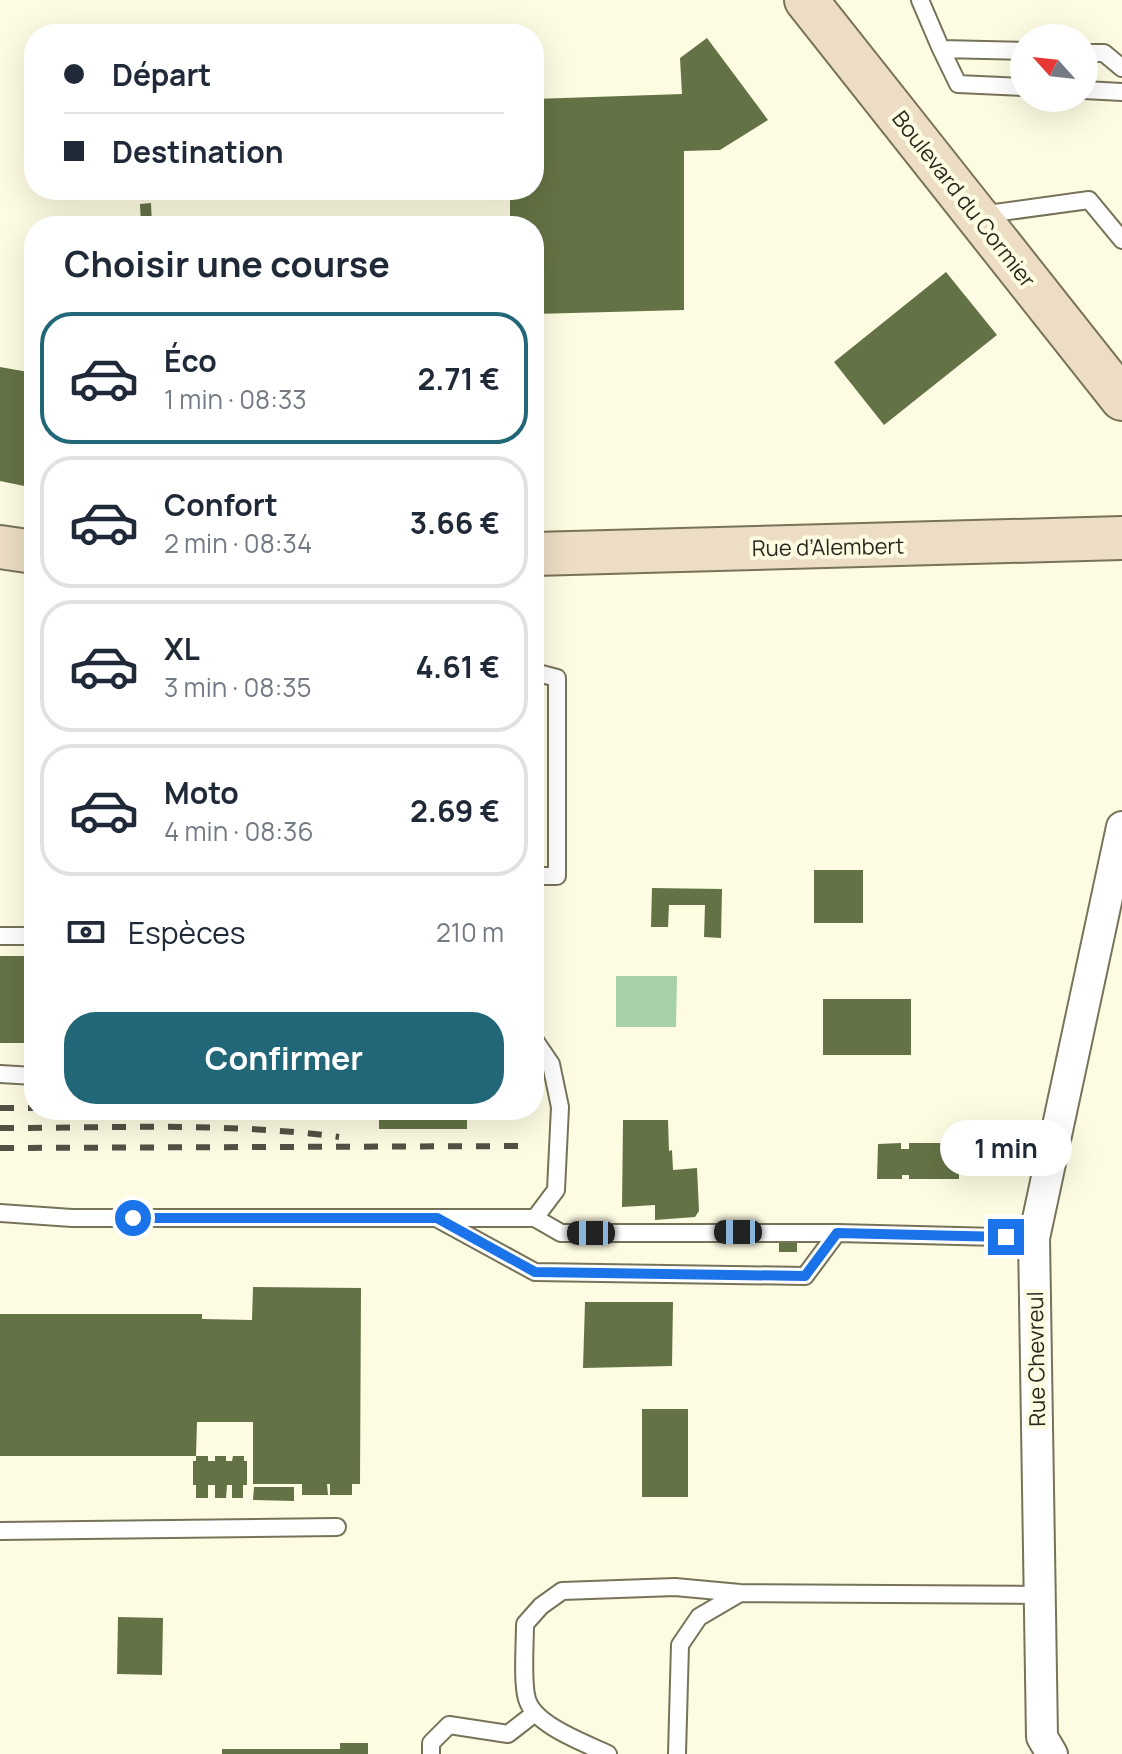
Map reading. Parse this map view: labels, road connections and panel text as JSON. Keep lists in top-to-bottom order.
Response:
{
  "streets": {
    "street": ["Boulevard du Cormier", "Rue d’Alembert", "Rue Chevreul"]
  },
  "north": "top left",
  "page": {
    "banner": ["Départ", "Destination"],
    "heading": "Choisir une course",
    "list": [
      {
        "name": "Éco",
        "note": "1 min · 08:33",
        "value": "2.71 €"
      },
      {
        "name": "Confort",
        "note": "2 min · 08:34",
        "value": "3.66 €"
      },
      {
        "name": "XL",
        "note": "3 min · 08:35",
        "value": "4.61 €"
      },
      {
        "name": "Moto",
        "note": "4 min · 08:36",
        "value": "2.69 €"
      }
    ],
    "pay": ["Espèces", "210 m"],
    "buttons": "Confirmer",
    "bubble": "1 min"
  }
}
